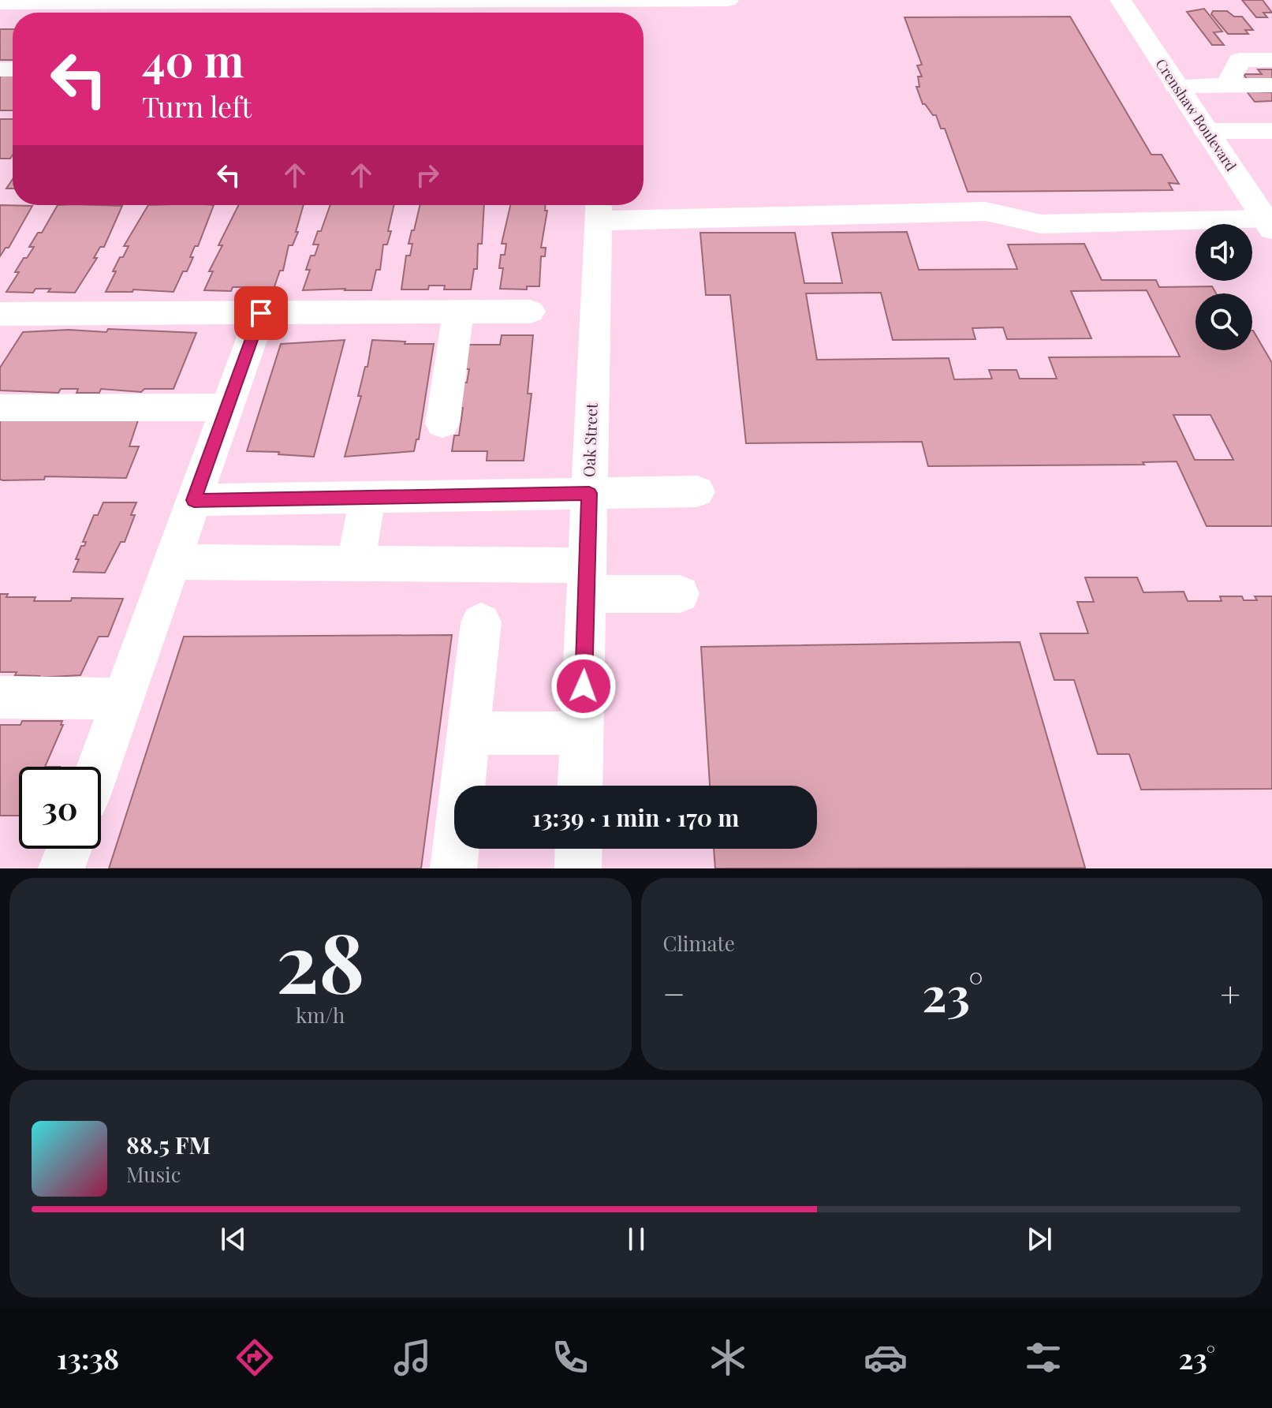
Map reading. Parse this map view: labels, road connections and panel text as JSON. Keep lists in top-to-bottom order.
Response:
{
  "streets": {
    "street": ["Crenshaw Boulevard", "Oak Street"]
  },
  "page": {
    "turn": ["40 m", "Turn left"],
    "limit": "30",
    "trip": "13:39 · 1 min · 170 m",
    "tile": [
      ["28", "km/h"],
      "Climate"
    ],
    "heat": ["−", "23°", "+"],
    "song": ["88.5 FM", "Music"],
    "tabs": ["13:38", "23°"]
  }
}
